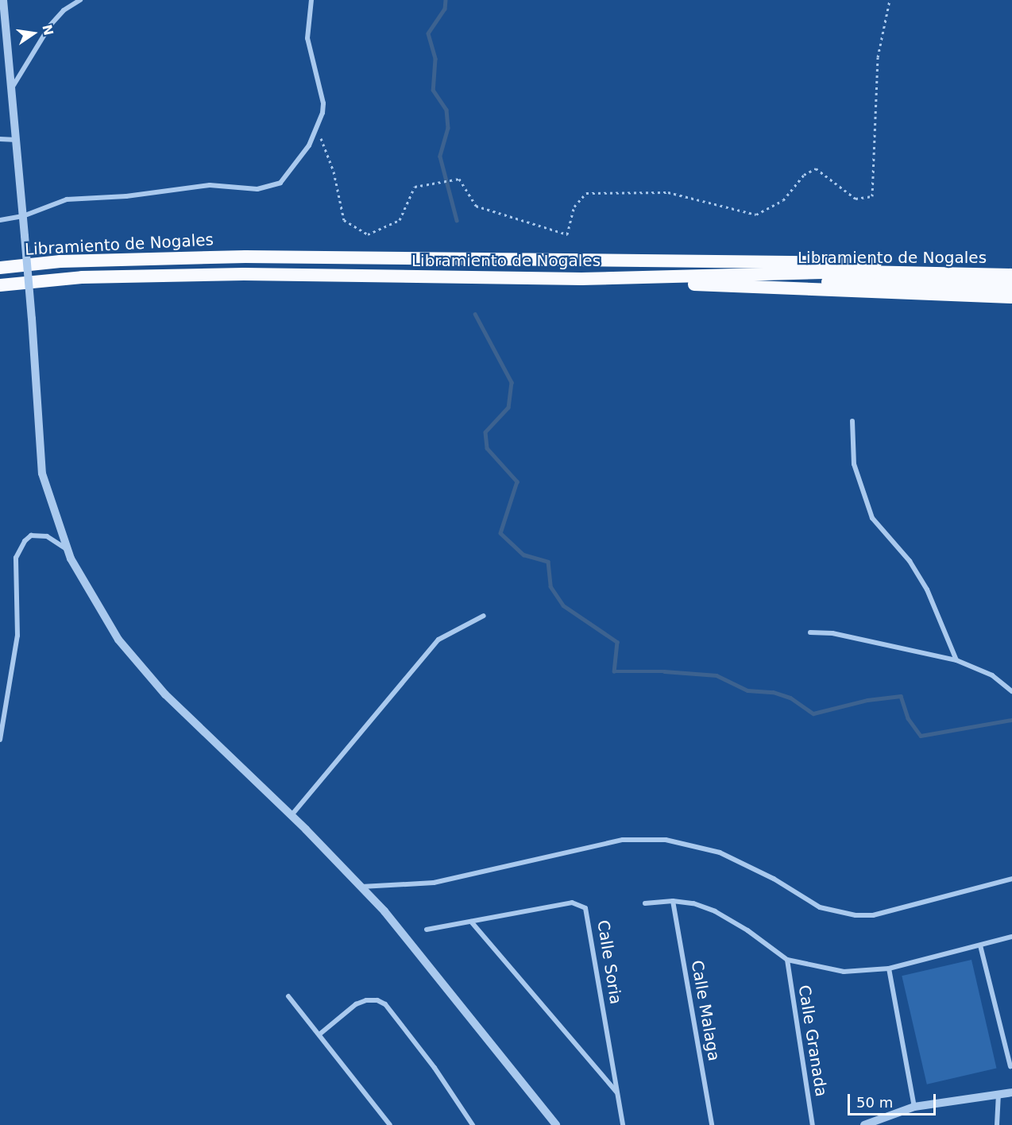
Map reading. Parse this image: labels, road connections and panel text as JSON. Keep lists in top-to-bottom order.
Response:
{
  "streets": {
    "highway": ["Libramiento de Nogales"],
    "street": ["Calle Soria", "Calle Malaga", "Calle Granada"]
  },
  "scale_bar": "50 m",
  "north": "right"
}
